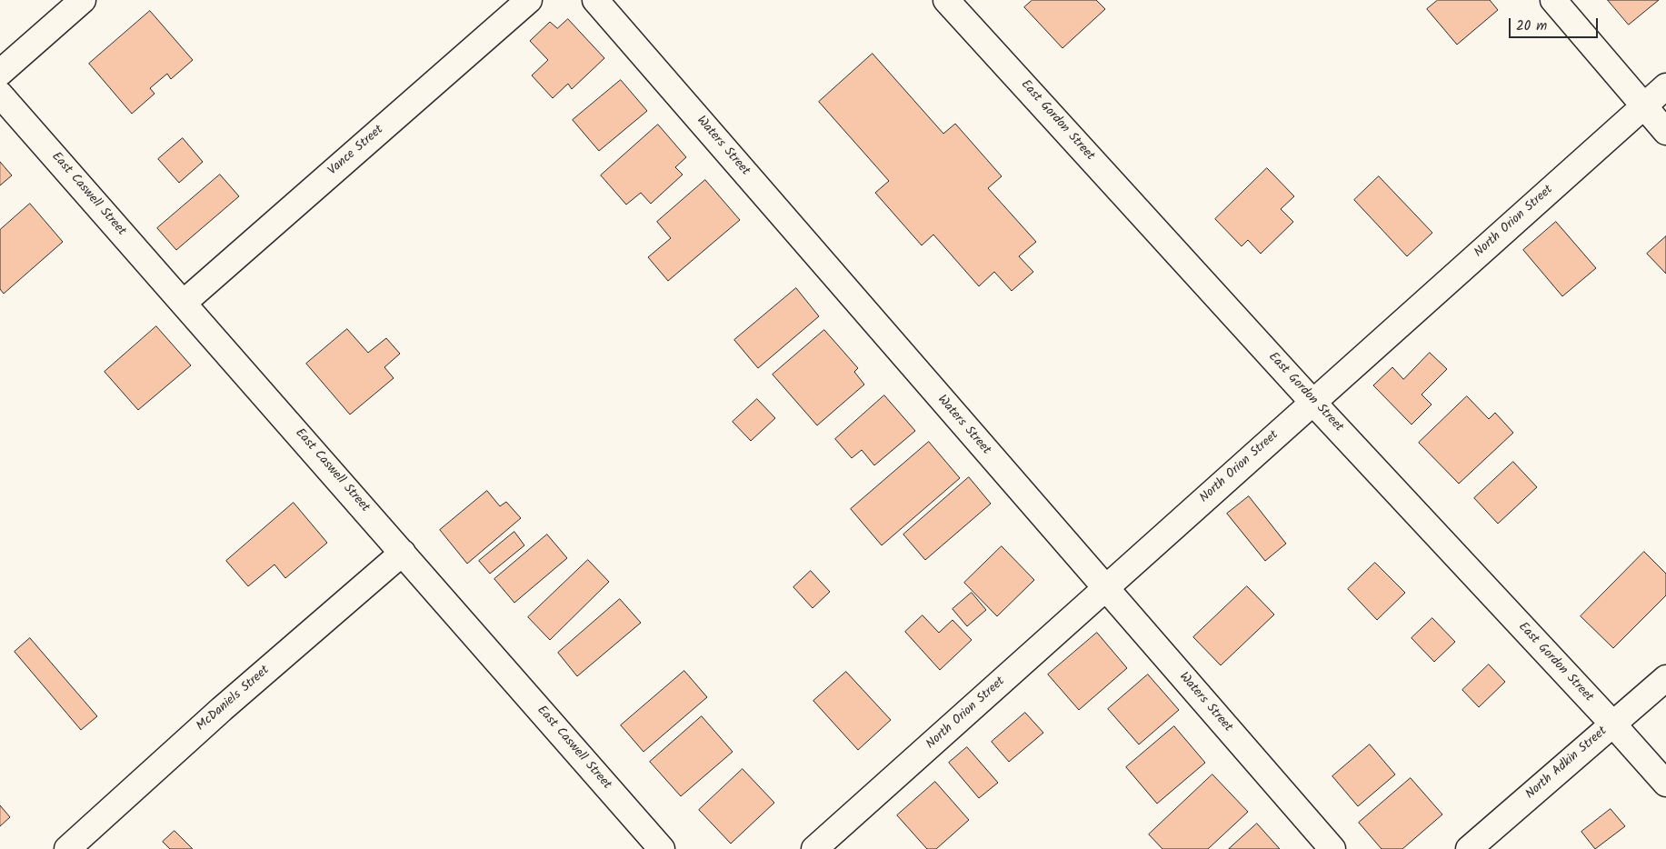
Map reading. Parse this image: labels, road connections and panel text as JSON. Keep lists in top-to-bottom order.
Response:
{
  "streets": {
    "street": [
      "East Gordon Street",
      "Waters Street",
      "Vance Street",
      "East Caswell Street",
      "North Orion Street",
      "McDaniels Street",
      "North Adkin Street"
    ]
  },
  "crossings": [
    ["East Gordon Street", "North Orion Street"],
    ["East Gordon Street", "North Adkin Street"],
    ["Waters Street", "North Orion Street"],
    ["Vance Street", "East Caswell Street"],
    ["East Caswell Street", "McDaniels Street"]
  ],
  "scale_bar": "20 m"
}
